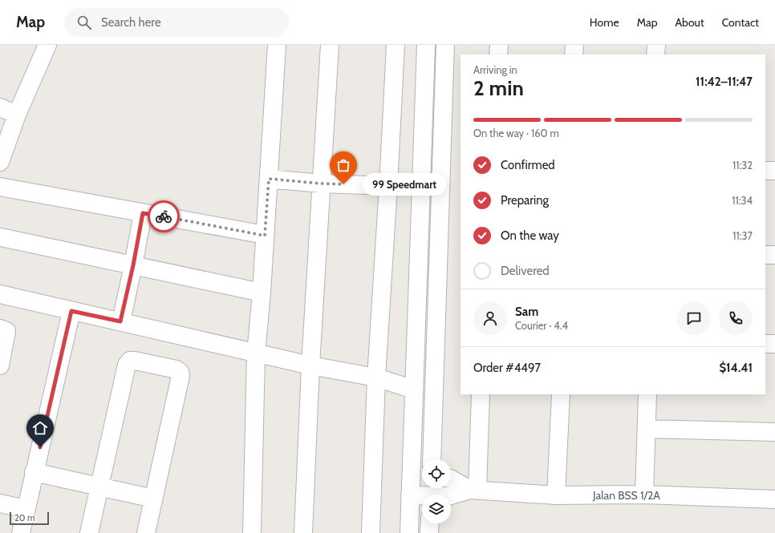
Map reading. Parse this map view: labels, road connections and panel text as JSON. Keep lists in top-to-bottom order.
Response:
{
  "streets": {
    "street": ["Jalan BSS 1/2A"]
  },
  "places": ["99 Speedmart"],
  "scale_bar": "20 m",
  "page": {
    "header": "Map",
    "search": "Search here",
    "nav": [
      "Home",
      "Map",
      "About",
      "Contact"
    ],
    "heading": ["2 min", "Arriving in", "11:42–11:47"],
    "panel": [
      "Sam",
      "Courier · 4.4",
      "Order #4497",
      "$14.41"
    ],
    "bar": "On the way · 160 m",
    "list": [
      ["Confirmed", "11:32"],
      ["Preparing", "11:34"],
      ["On the way", "11:37"],
      "Delivered"
    ],
    "bubble": "99 Speedmart",
    "scale": "20 m"
  }
}
